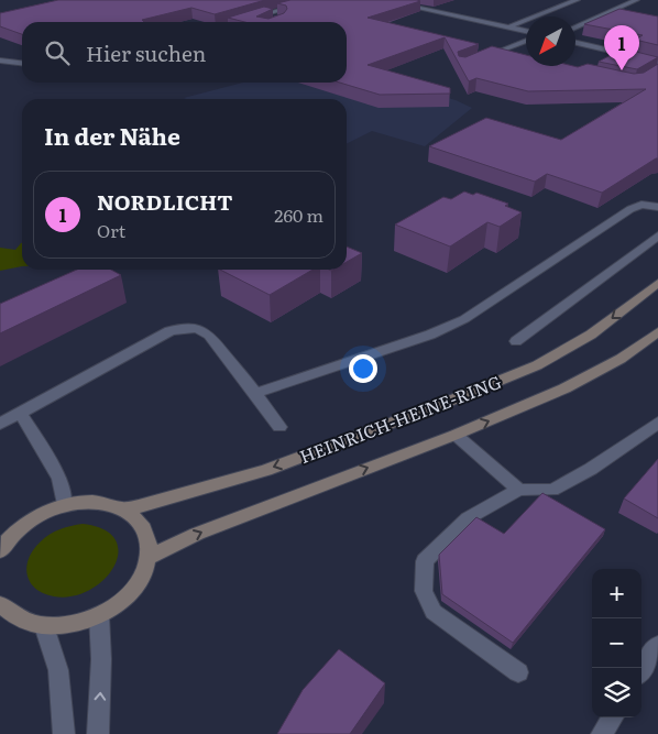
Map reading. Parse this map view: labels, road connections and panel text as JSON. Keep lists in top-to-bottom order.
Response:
{
  "streets": {
    "main road": ["HEINRICH-HEINE-RING"]
  },
  "north": "bottom left",
  "page": {
    "search": "Hier suchen",
    "pins": "1",
    "heading": "In der Nähe",
    "list": [
      {
        "mark": "1",
        "name": "NORDLICHT",
        "note": "Ort",
        "value": "260 m"
      }
    ],
    "map_buttons": ["+", "−"]
  }
}
